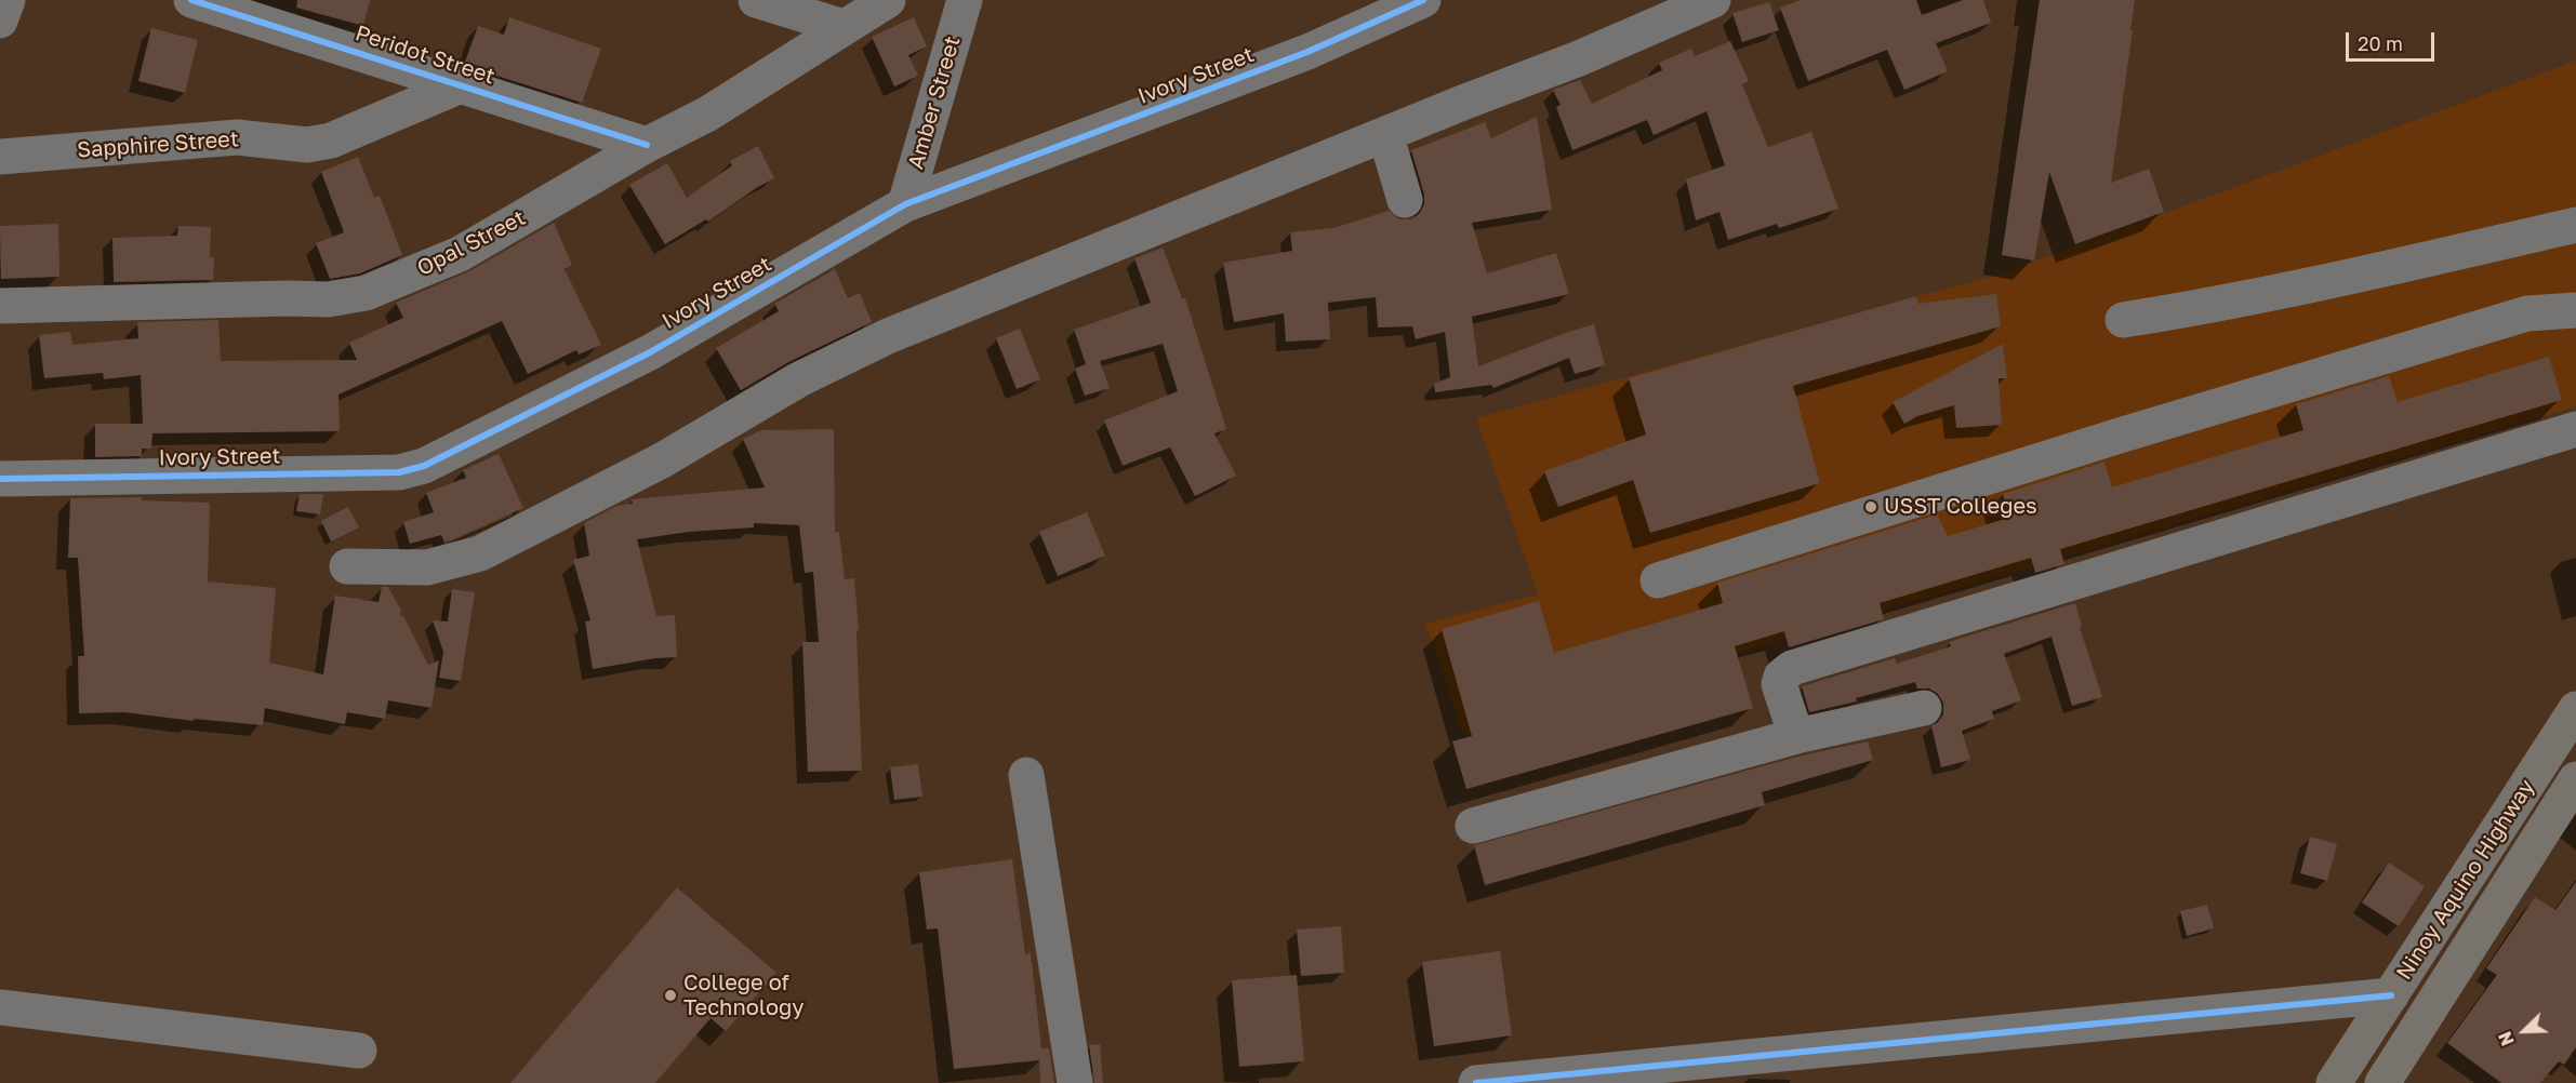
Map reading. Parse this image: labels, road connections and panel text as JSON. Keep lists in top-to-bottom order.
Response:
{
  "streets": {
    "main road": ["Ninoy Aquino Highway"],
    "street": [
      "Peridot Street",
      "Ivory Street",
      "Amber Street",
      "Sapphire Street",
      "Opal Street"
    ]
  },
  "crossings": [
    ["Peridot Street", "Sapphire Street"],
    ["Peridot Street", "Opal Street"],
    ["Ivory Street", "Amber Street"]
  ],
  "places": ["USST Colleges", "College of Technology"],
  "scale_bar": "20 m",
  "north": "bottom left"
}
